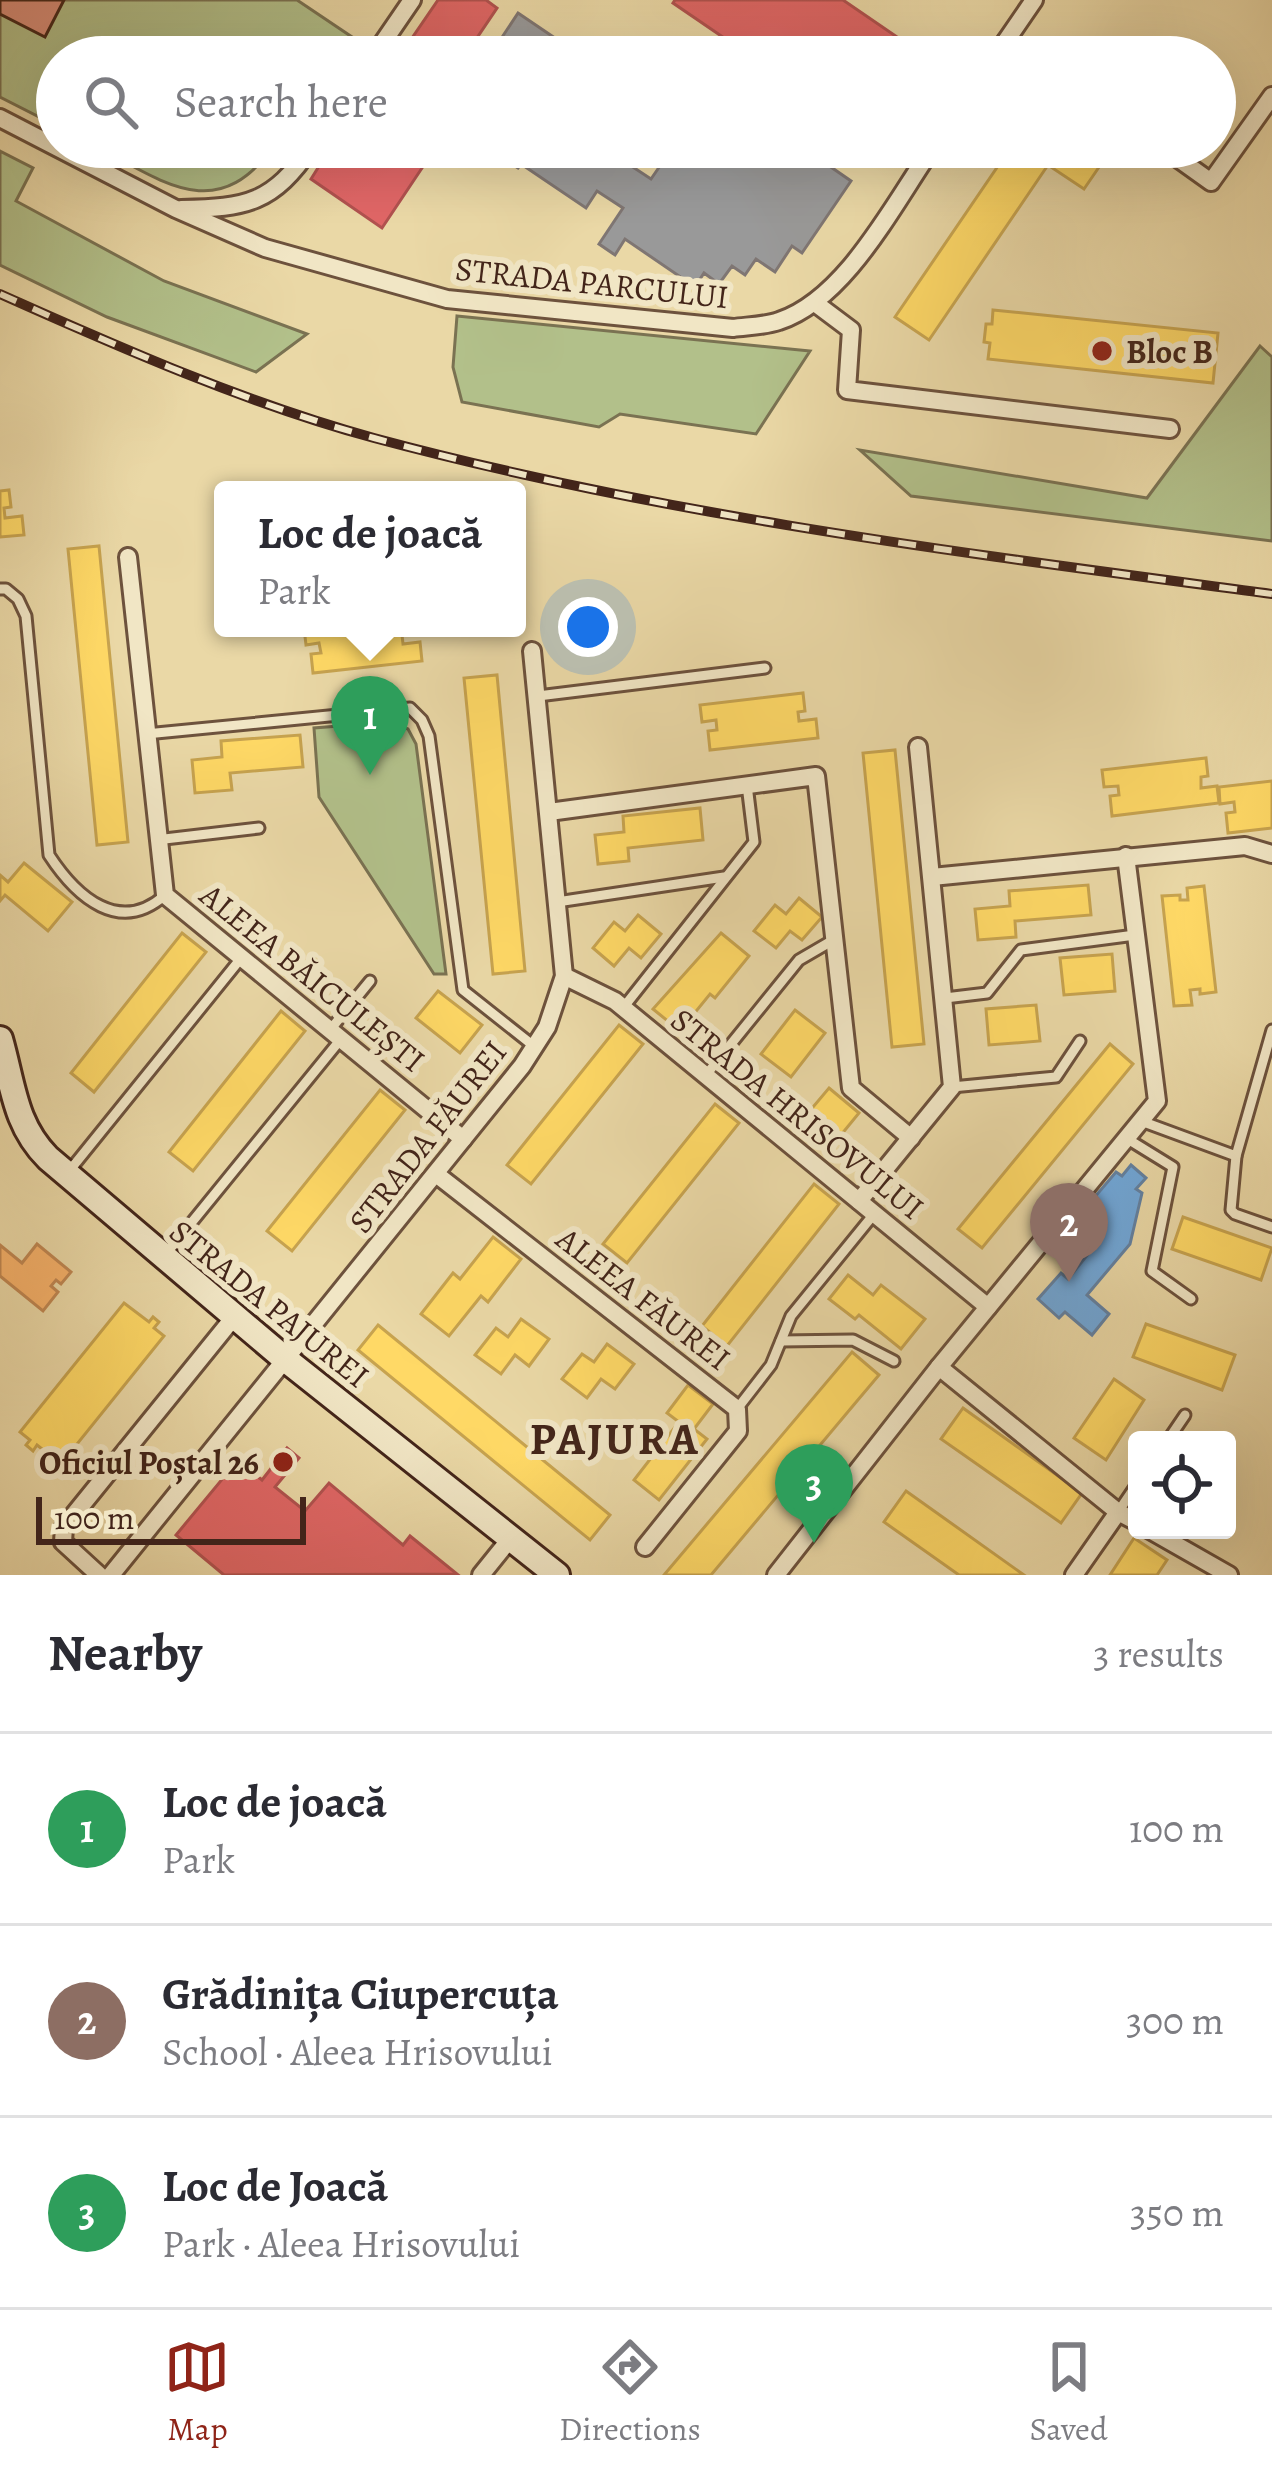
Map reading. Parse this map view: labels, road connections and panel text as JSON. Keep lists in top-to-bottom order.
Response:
{
  "streets": {
    "street": [
      "STRADA PARCULUI",
      "ALEEA BĂICULEȘTI",
      "STRADA HRISOVULUI",
      "STRADA FĂUREI",
      "ALEEA FĂUREI",
      "STRADA PAJUREI"
    ]
  },
  "crossings": [
    ["ALEEA BĂICULEȘTI", "STRADA FĂUREI"],
    ["STRADA HRISOVULUI", "STRADA FĂUREI"],
    ["STRADA FĂUREI", "ALEEA FĂUREI"],
    ["STRADA FĂUREI", "STRADA PAJUREI"]
  ],
  "districts": ["PAJURA"],
  "places": ["Bloc B", "Oficiul Poștal 26"],
  "scale_bar": "100 m",
  "page": {
    "search": "Search here",
    "popup": ["Loc de joacă", "Park"],
    "pins": ["1", "2", "3"],
    "scale": "100 m",
    "heading": ["Nearby", "3 results"],
    "list": [
      {
        "mark": "1",
        "name": "Loc de joacă",
        "note": "Park",
        "value": "100 m"
      },
      {
        "mark": "2",
        "name": "Grădinița Ciupercuța",
        "note": "School · Aleea Hrisovului",
        "value": "300 m"
      },
      {
        "mark": "3",
        "name": "Loc de Joacă",
        "note": "Park · Aleea Hrisovului",
        "value": "350 m"
      }
    ],
    "nav": ["Map", "Directions", "Saved"]
  }
}
